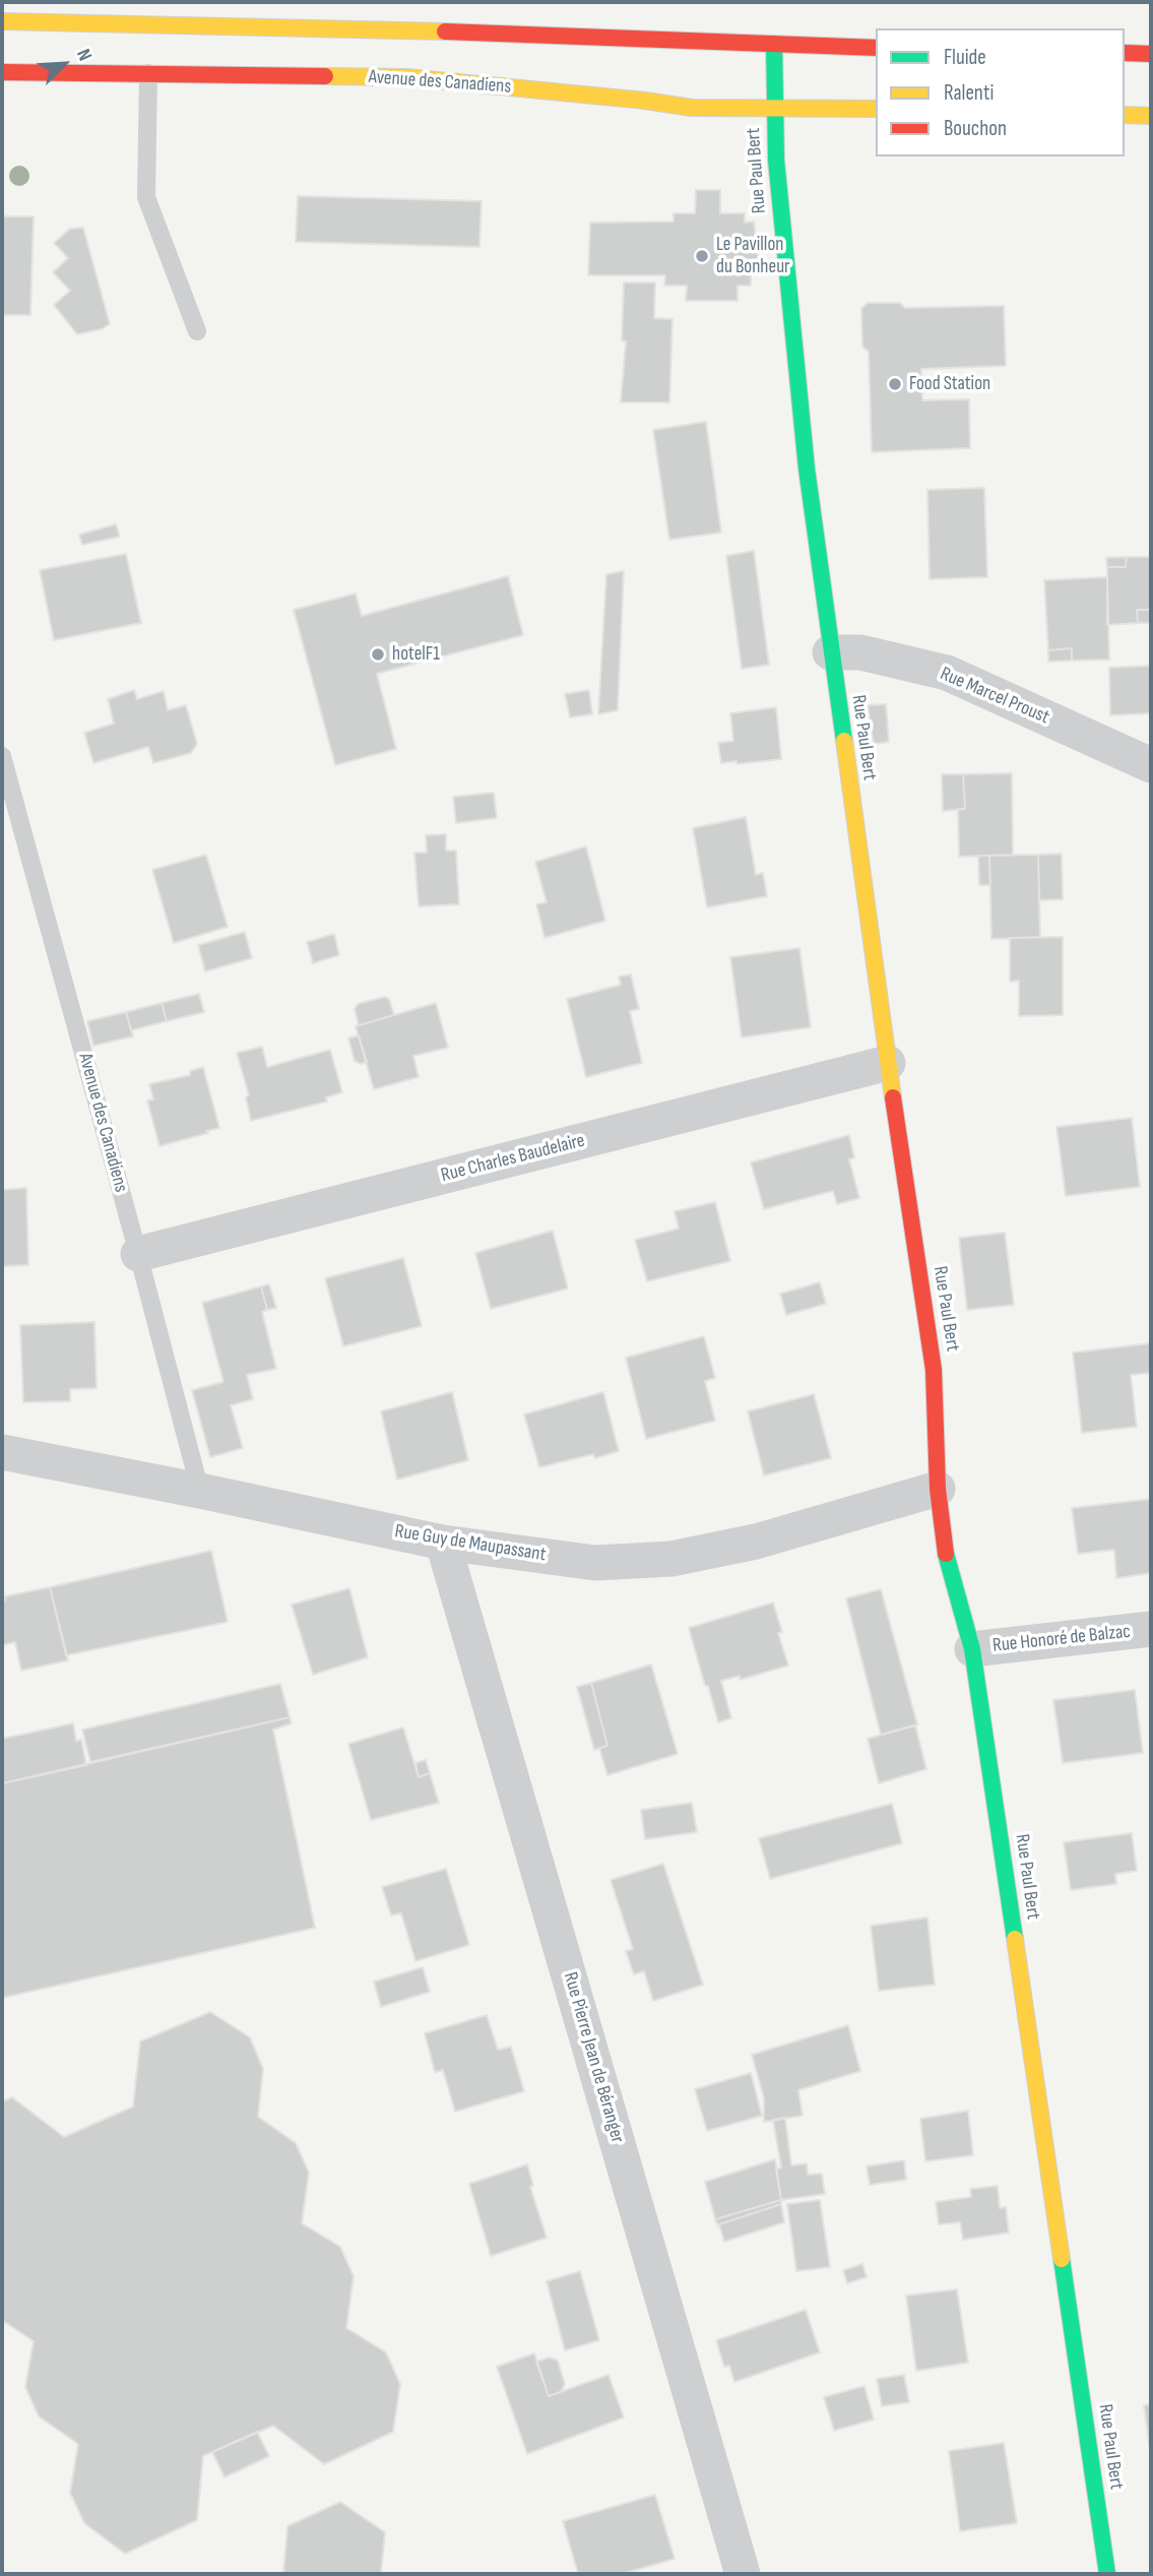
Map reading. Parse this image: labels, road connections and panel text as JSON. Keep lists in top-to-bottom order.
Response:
{
  "streets": {
    "street": [
      "Avenue des Canadiens",
      "Rue Paul Bert",
      "Rue Marcel Proust",
      "Rue Charles Baudelaire",
      "Rue Guy de Maupassant",
      "Rue Honoré de Balzac",
      "Rue Pierre Jean de Béranger"
    ]
  },
  "crossings": [
    ["Avenue des Canadiens", "Rue Paul Bert"],
    ["Avenue des Canadiens", "Rue Charles Baudelaire"],
    ["Avenue des Canadiens", "Rue Guy de Maupassant"],
    ["Rue Paul Bert", "Rue Marcel Proust"],
    ["Rue Paul Bert", "Rue Charles Baudelaire"],
    ["Rue Paul Bert", "Rue Guy de Maupassant"],
    ["Rue Paul Bert", "Rue Honoré de Balzac"],
    ["Rue Guy de Maupassant", "Rue Pierre Jean de Béranger"]
  ],
  "places": ["Le Pavillon du Bonheur", "Food Station", "hotelF1"],
  "legend": ["Fluide", "Ralenti", "Bouchon"],
  "north": "top right"
}
